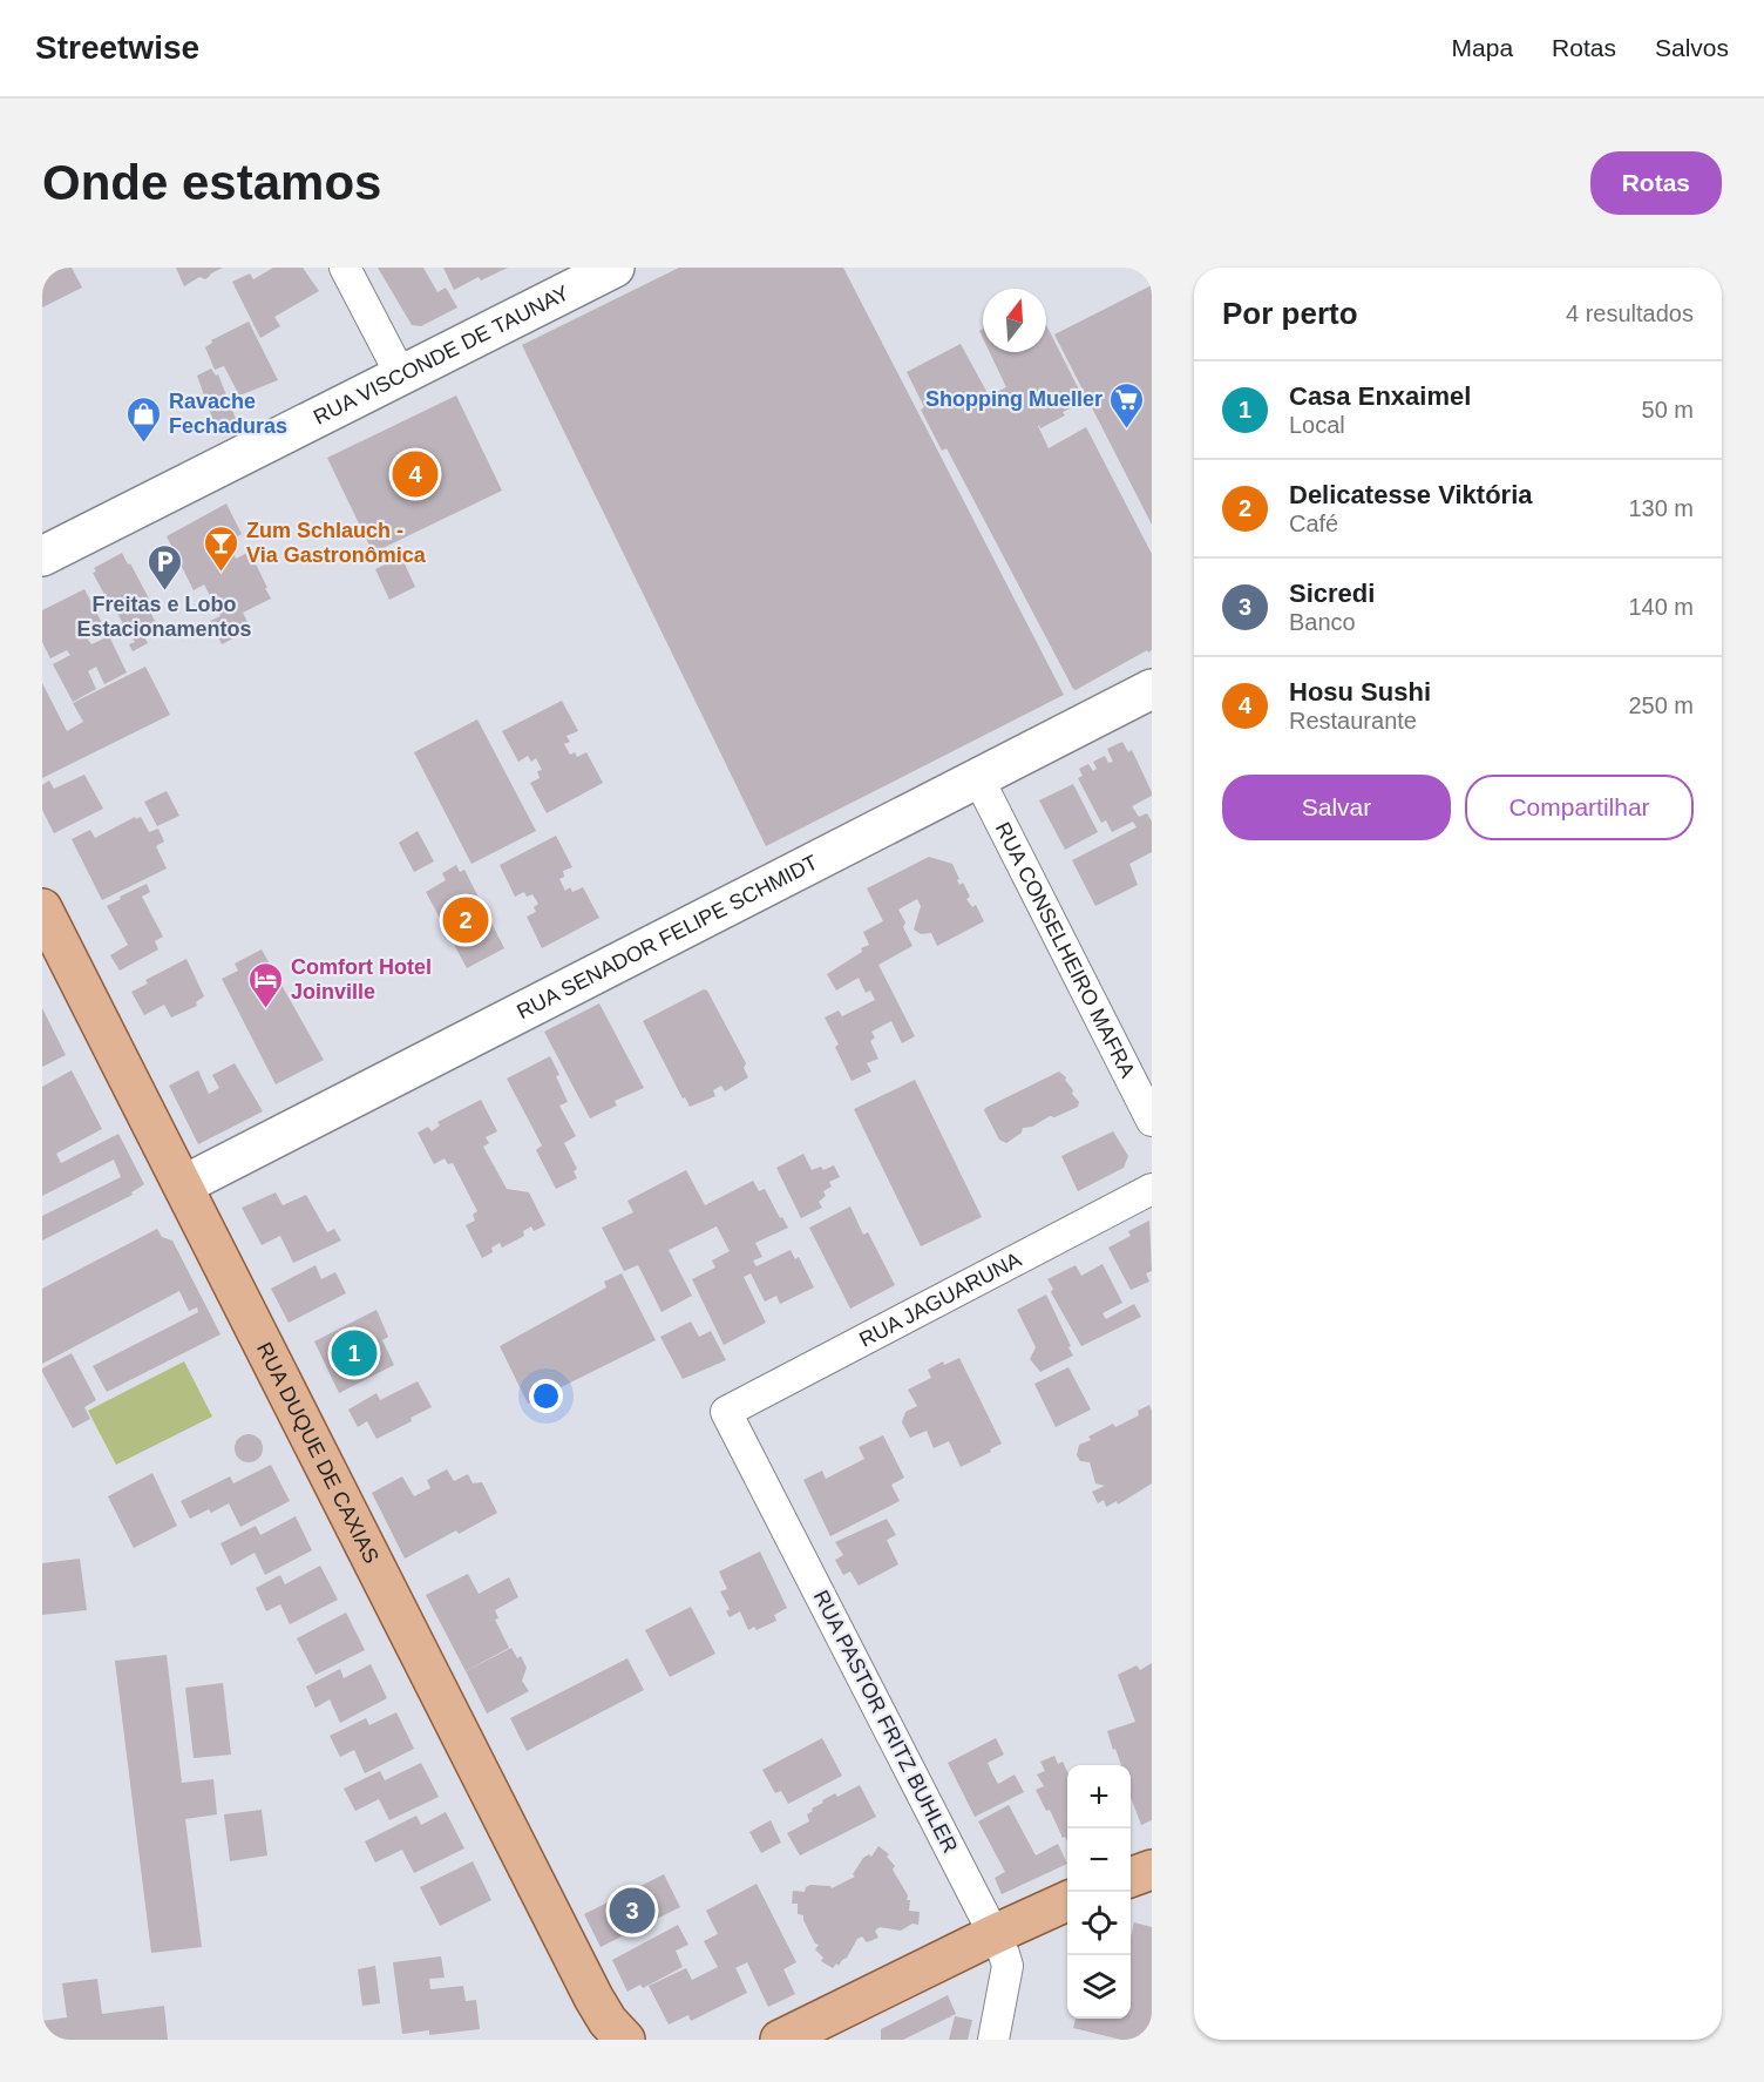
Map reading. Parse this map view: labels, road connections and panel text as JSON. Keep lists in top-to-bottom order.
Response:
{
  "streets": {
    "main road": ["RUA VISCONDE DE TAUNAY", "RUA SENADOR FELIPE SCHMIDT", "RUA DUQUE DE CAXIAS"],
    "street": ["RUA CONSELHEIRO MAFRA", "RUA JAGUARUNA", "RUA PASTOR FRITZ BUHLER"]
  },
  "crossings": [
    ["RUA SENADOR FELIPE SCHMIDT", "RUA CONSELHEIRO MAFRA"],
    ["RUA SENADOR FELIPE SCHMIDT", "RUA DUQUE DE CAXIAS"],
    ["RUA JAGUARUNA", "RUA PASTOR FRITZ BUHLER"]
  ],
  "places": {
    "supermarket": ["Shopping Mueller"],
    "shop": ["Ravache Fechaduras"],
    "bar": ["Zum Schlauch - Via Gastronômica"],
    "parking": ["Freitas e Lobo Estacionamentos"],
    "hotel": ["Comfort Hotel Joinville"]
  },
  "north": "top",
  "page": {
    "header": "Streetwise",
    "nav": ["Mapa", "Rotas", "Salvos"],
    "buttons": [
      "Rotas",
      ["Salvar", "Compartilhar"]
    ],
    "title": "Onde estamos",
    "heading": ["Por perto", "4 resultados"],
    "list": [
      {
        "mark": "1",
        "name": "Casa Enxaimel",
        "note": "Local",
        "value": "50 m"
      },
      {
        "mark": "2",
        "name": "Delicatesse Viktória",
        "note": "Café",
        "value": "130 m"
      },
      {
        "mark": "3",
        "name": "Sicredi",
        "note": "Banco",
        "value": "140 m"
      },
      {
        "mark": "4",
        "name": "Hosu Sushi",
        "note": "Restaurante",
        "value": "250 m"
      }
    ],
    "pins": [
      "4",
      "2",
      "1",
      "3"
    ],
    "map_buttons": ["+", "−"]
  }
}
